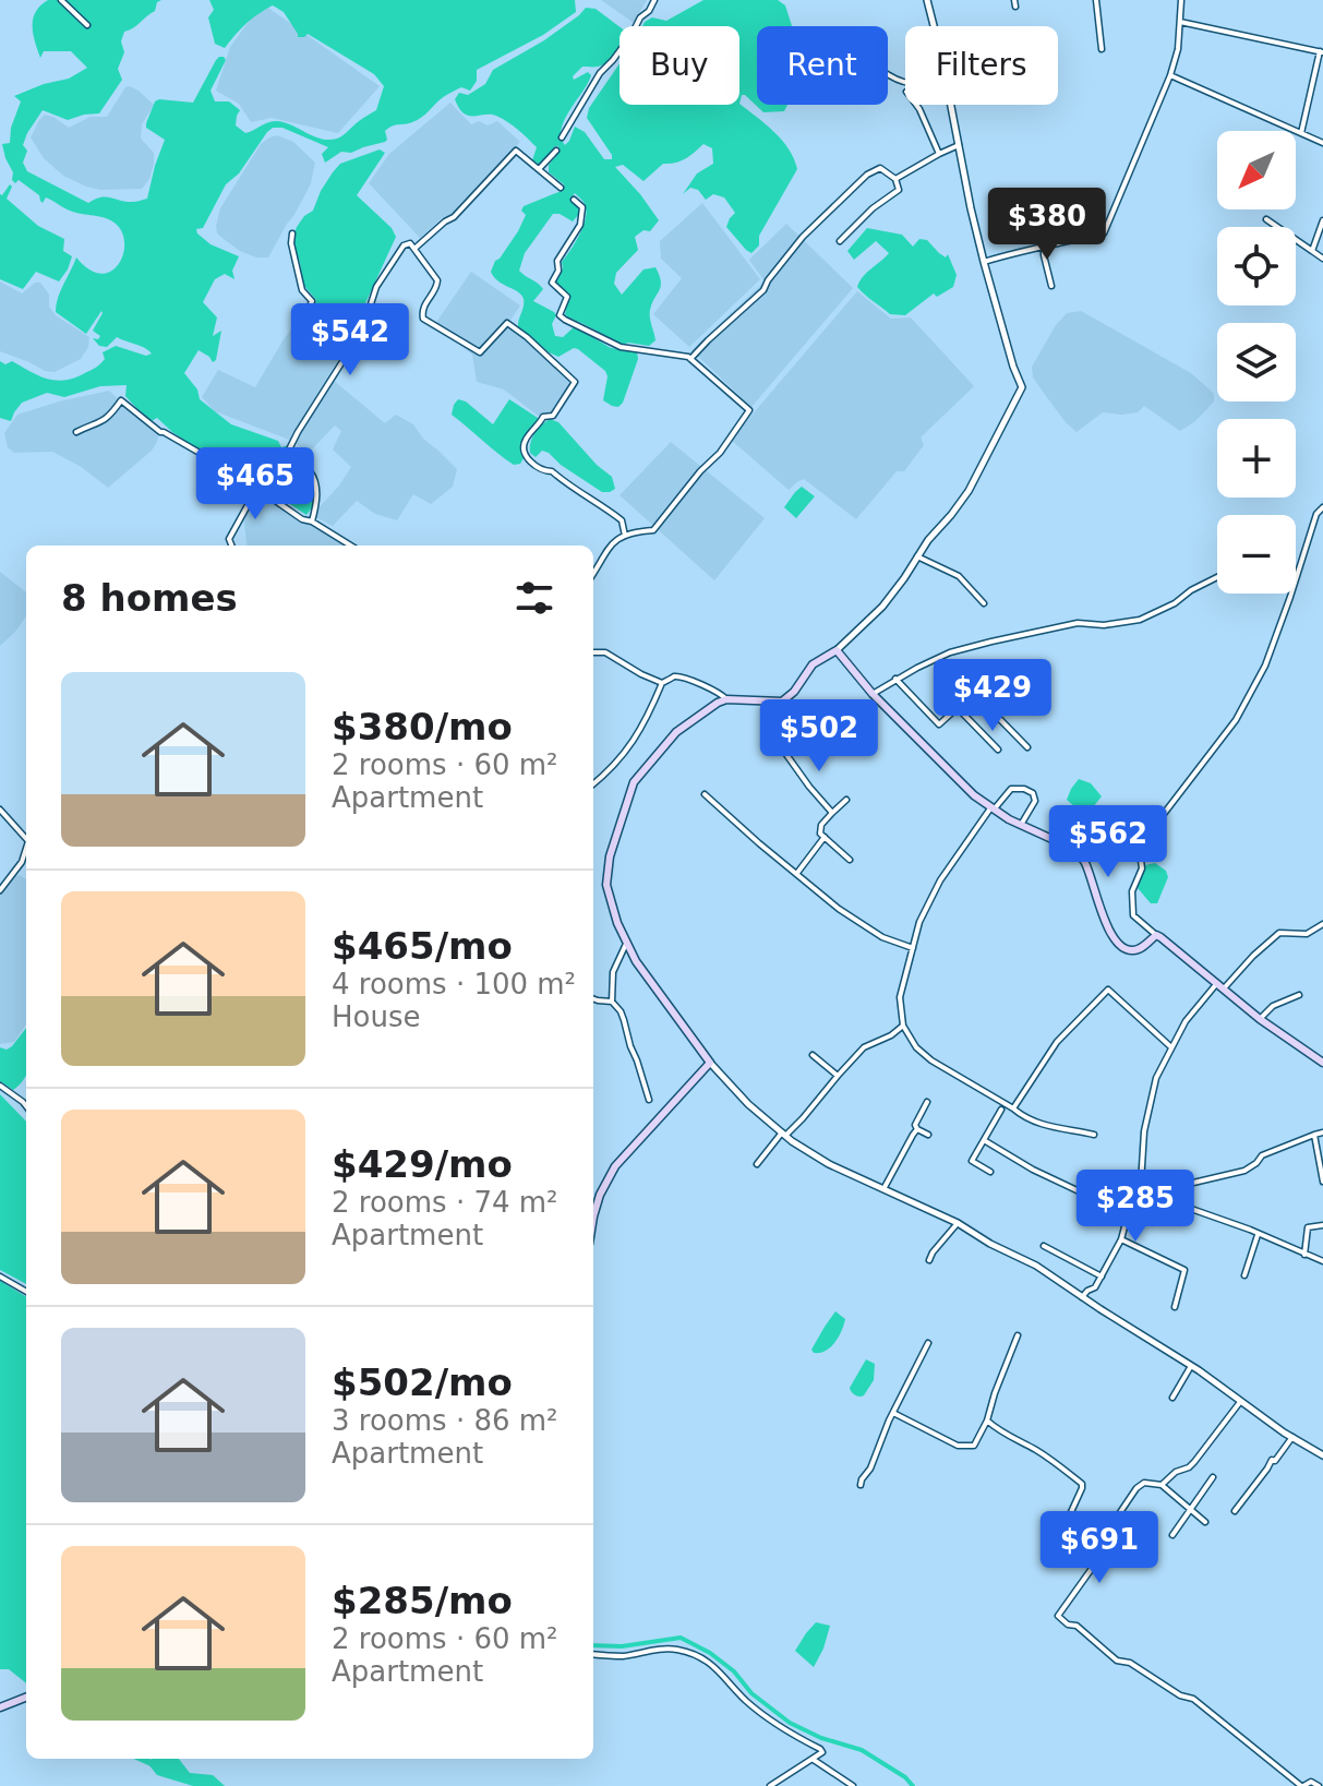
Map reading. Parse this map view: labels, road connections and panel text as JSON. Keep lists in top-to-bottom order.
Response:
{
  "north": "bottom left",
  "page": {
    "chip": ["Buy", "Rent", "Filters"],
    "map_buttons": ["+", "−"],
    "price": [
      "$380",
      "$542",
      "$465",
      "$429",
      "$502",
      "$562",
      "$285",
      "$691"
    ],
    "heading": "8 homes",
    "list": [
      {
        "name": "$380/mo",
        "note": "2 rooms · 60 m² · Apartment"
      },
      {
        "name": "$465/mo",
        "note": "4 rooms · 100 m² · House"
      },
      {
        "name": "$429/mo",
        "note": "2 rooms · 74 m² · Apartment"
      },
      {
        "name": "$502/mo",
        "note": "3 rooms · 86 m² · Apartment"
      },
      {
        "name": "$285/mo",
        "note": "2 rooms · 60 m² · Apartment"
      }
    ]
  }
}
